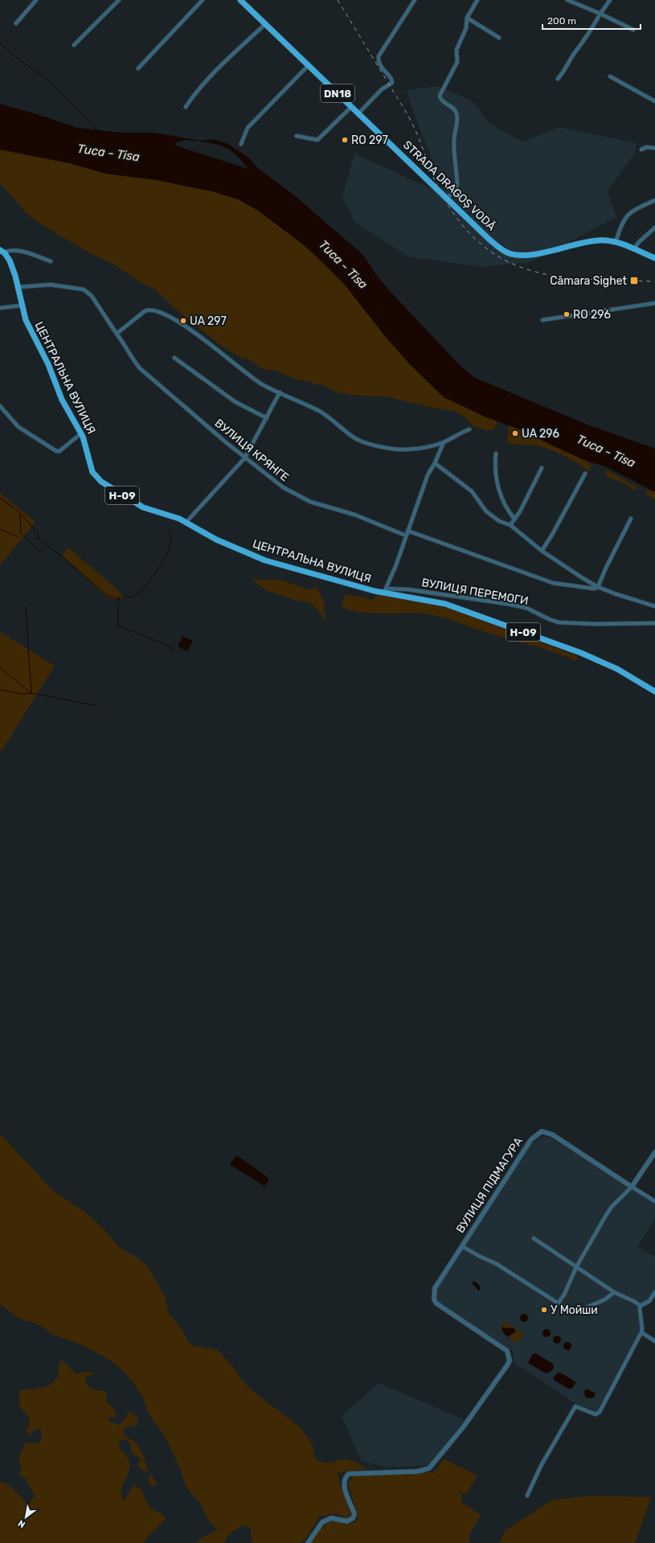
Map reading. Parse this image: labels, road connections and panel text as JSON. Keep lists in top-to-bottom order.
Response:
{
  "streets": {
    "main road": [
      "DN18",
      "STRADA DRAGOȘ VODĂ",
      "ЦЕНТРАЛЬНА ВУЛИЦЯ",
      "Н-09"
    ],
    "street": ["ВУЛИЦЯ КРЯНГЕ", "ВУЛИЦЯ ПЕРЕМОГИ", "ВУЛИЦЯ ПІДМАГУРА"]
  },
  "crossings": [
    ["ЦЕНТРАЛЬНА ВУЛИЦЯ", "ВУЛИЦЯ КРЯНГЕ"],
    ["ЦЕНТРАЛЬНА ВУЛИЦЯ", "Н-09"],
    ["ЦЕНТРАЛЬНА ВУЛИЦЯ", "ВУЛИЦЯ ПЕРЕМОГИ"],
    ["Н-09", "ВУЛИЦЯ ПЕРЕМОГИ"]
  ],
  "water": ["Тиса - Tisa"],
  "places": {
    "other": [
      "RO 297",
      "RO 296",
      "UA 297",
      "UA 296",
      "У Мойши"
    ],
    "transit": ["Cămara Sighet"]
  },
  "scale_bar": "200 m",
  "north": "bottom left"
}
